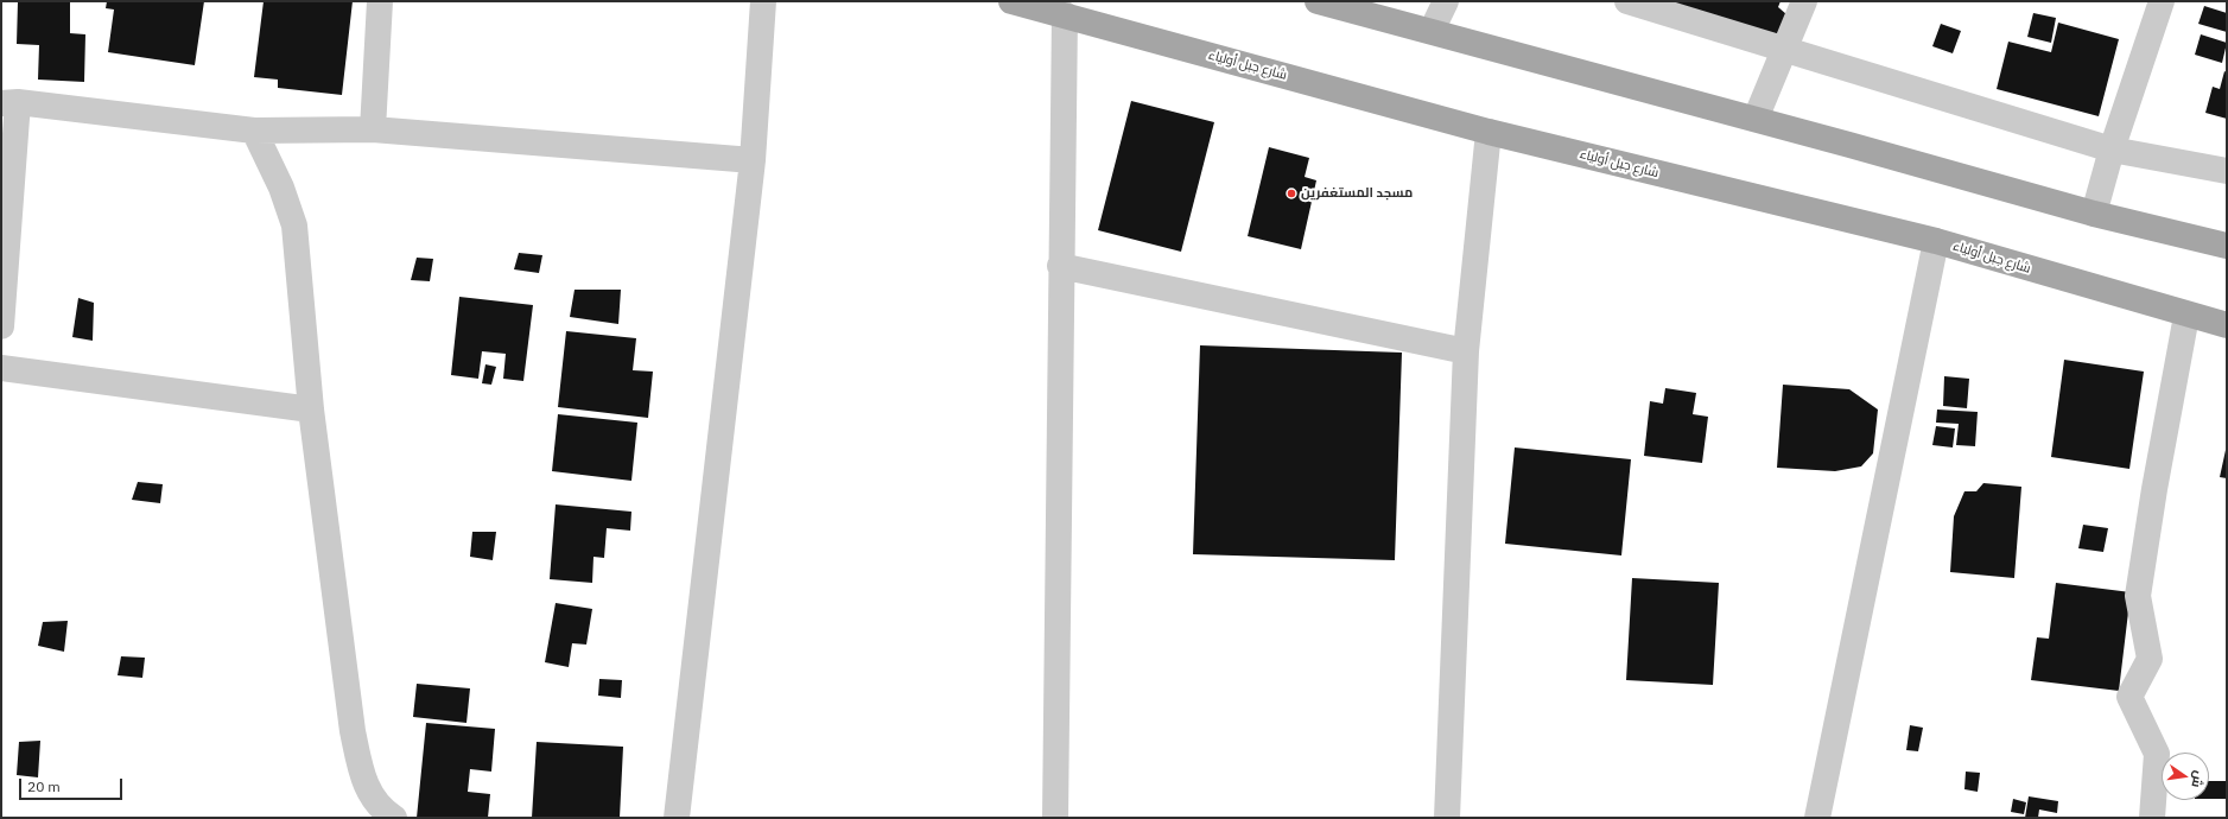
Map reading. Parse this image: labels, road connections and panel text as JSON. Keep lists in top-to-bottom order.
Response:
{
  "streets": {
    "main road": ["شارع جبل أولياء"]
  },
  "places": ["مسجد المستغفرين"],
  "scale_bar": "20 m",
  "north": "right"
}
